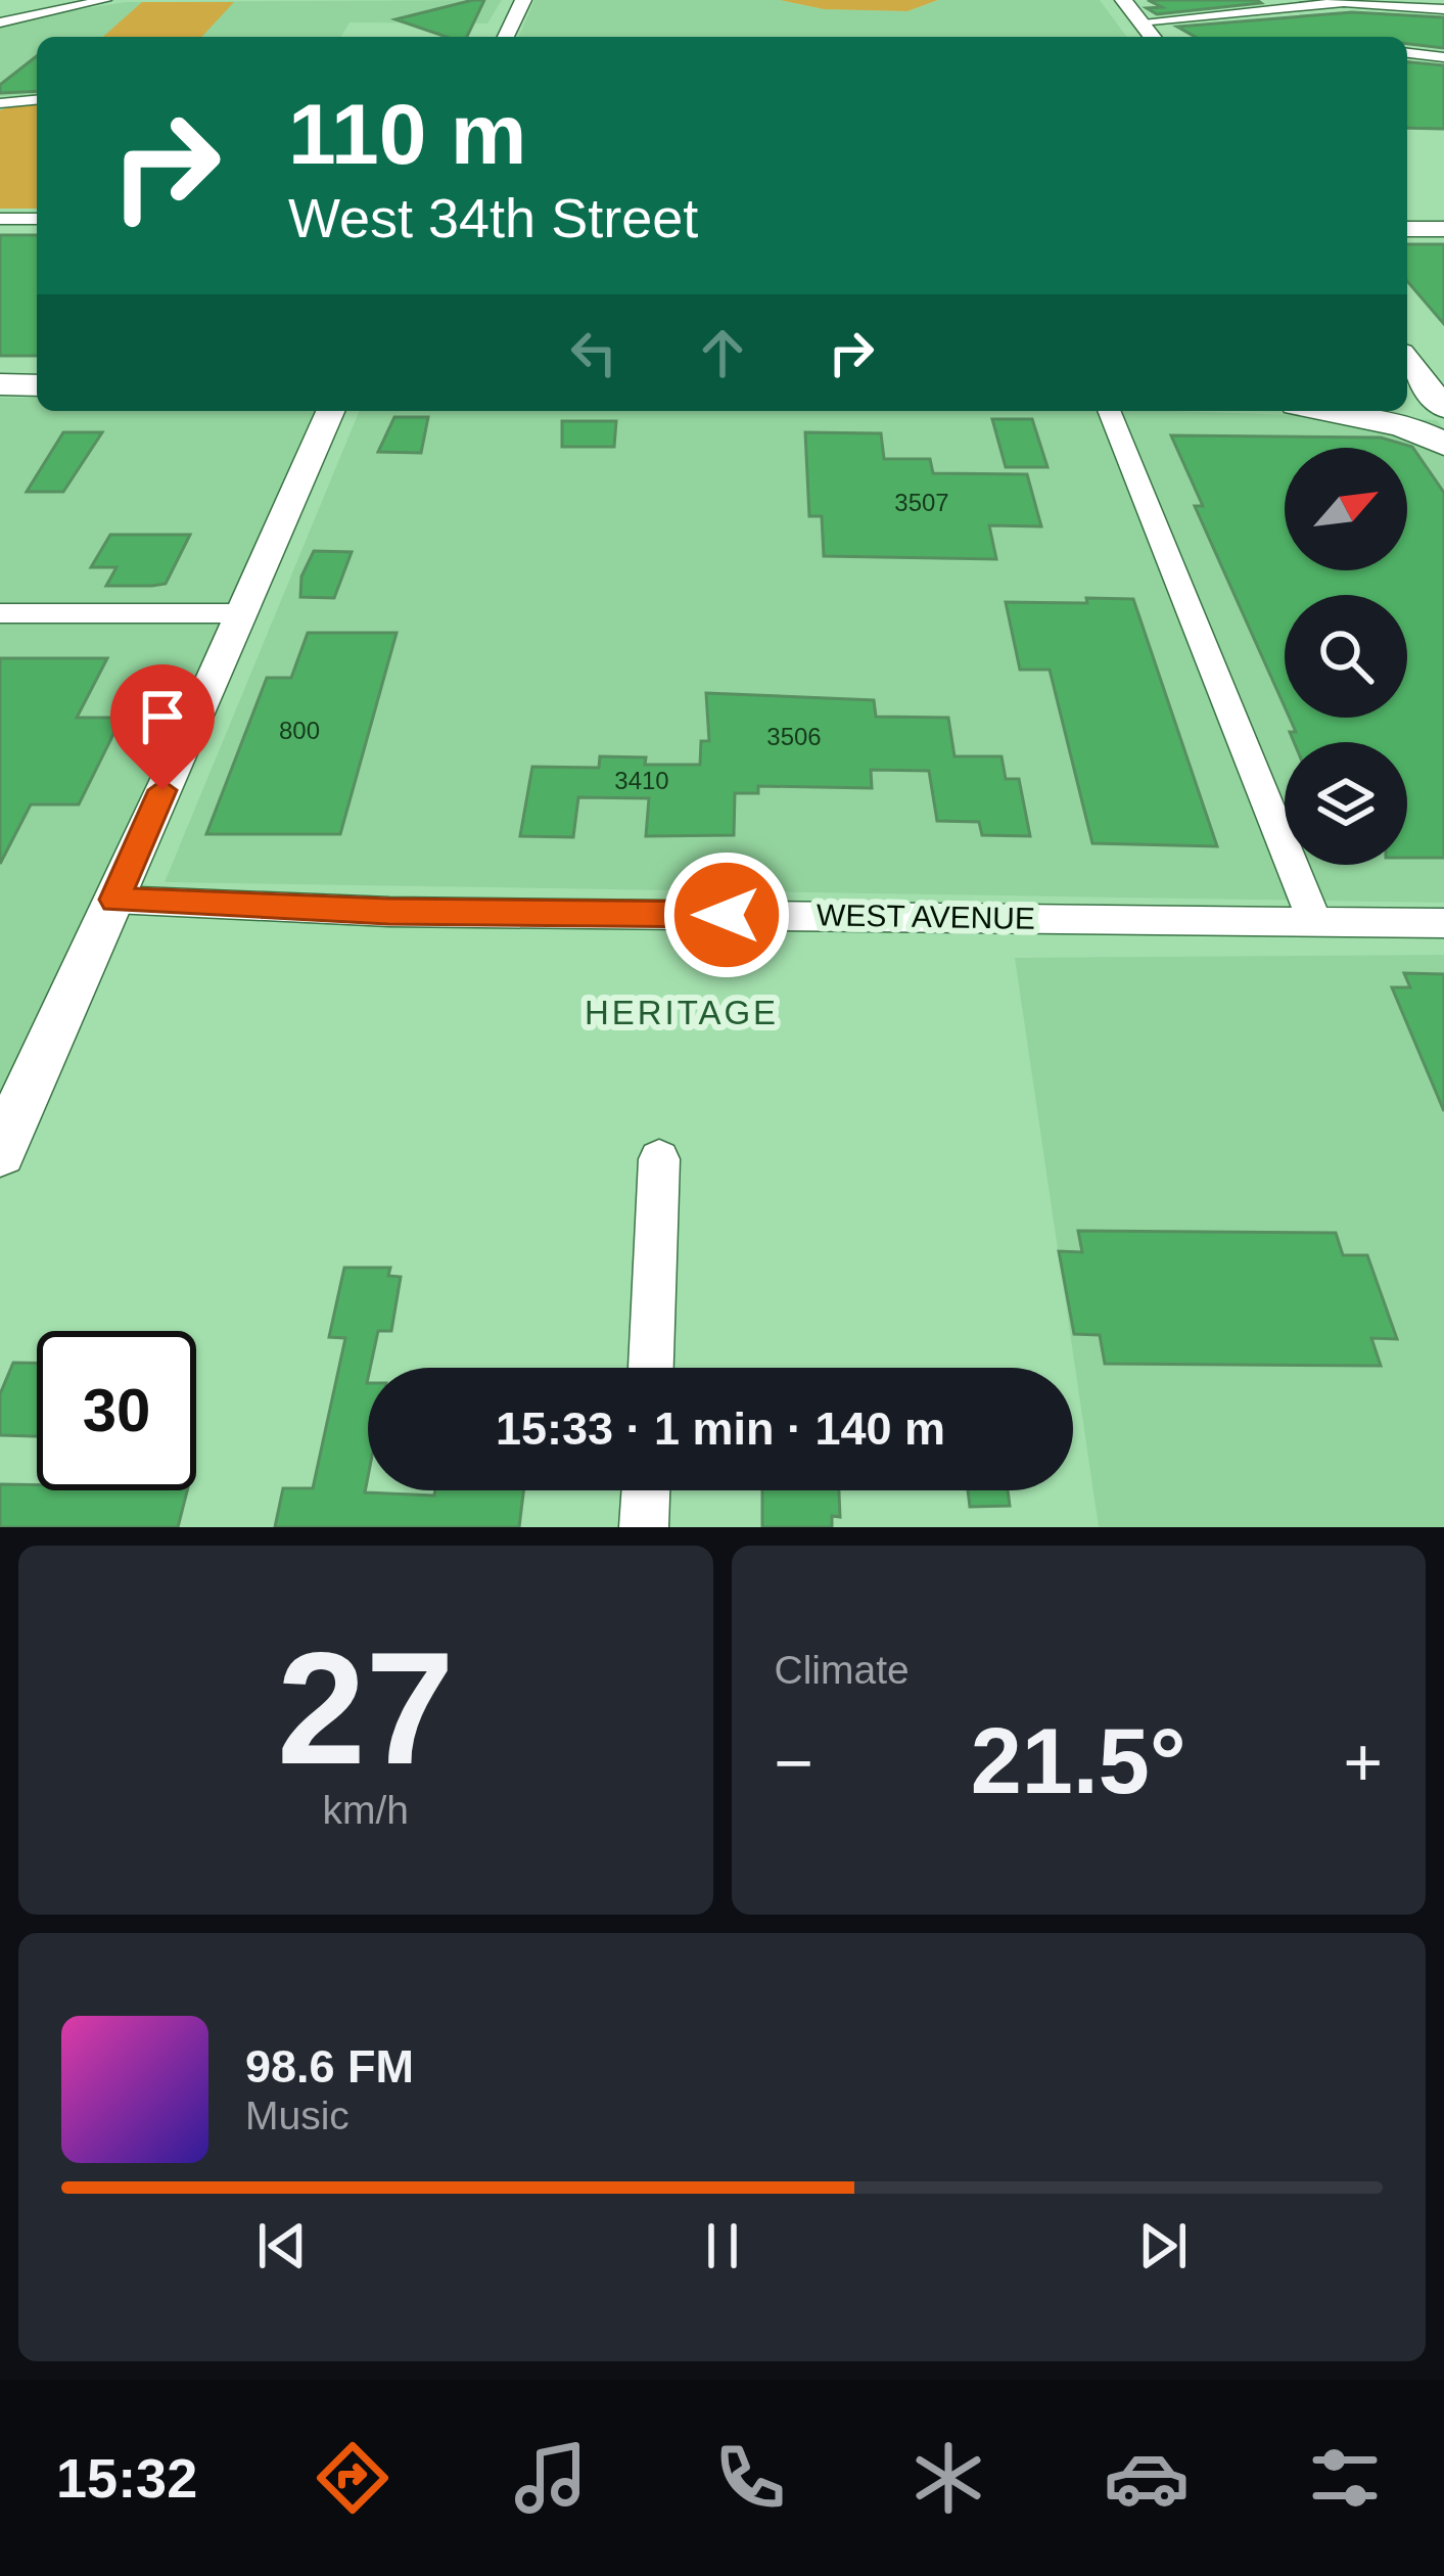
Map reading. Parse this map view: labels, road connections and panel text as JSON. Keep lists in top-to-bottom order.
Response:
{
  "streets": {
    "street": ["WEST AVENUE"]
  },
  "districts": ["HERITAGE"],
  "house_numbers": [
    "3507",
    "800",
    "3506",
    "3410"
  ],
  "north": "top right",
  "page": {
    "turn": ["110 m", "West 34th Street"],
    "limit": "30",
    "trip": "15:33 · 1 min · 140 m",
    "tile": [
      ["27", "km/h"],
      "Climate"
    ],
    "heat": ["−", "21.5°", "+"],
    "song": ["98.6 FM", "Music"],
    "tabs": "15:32"
  }
}
